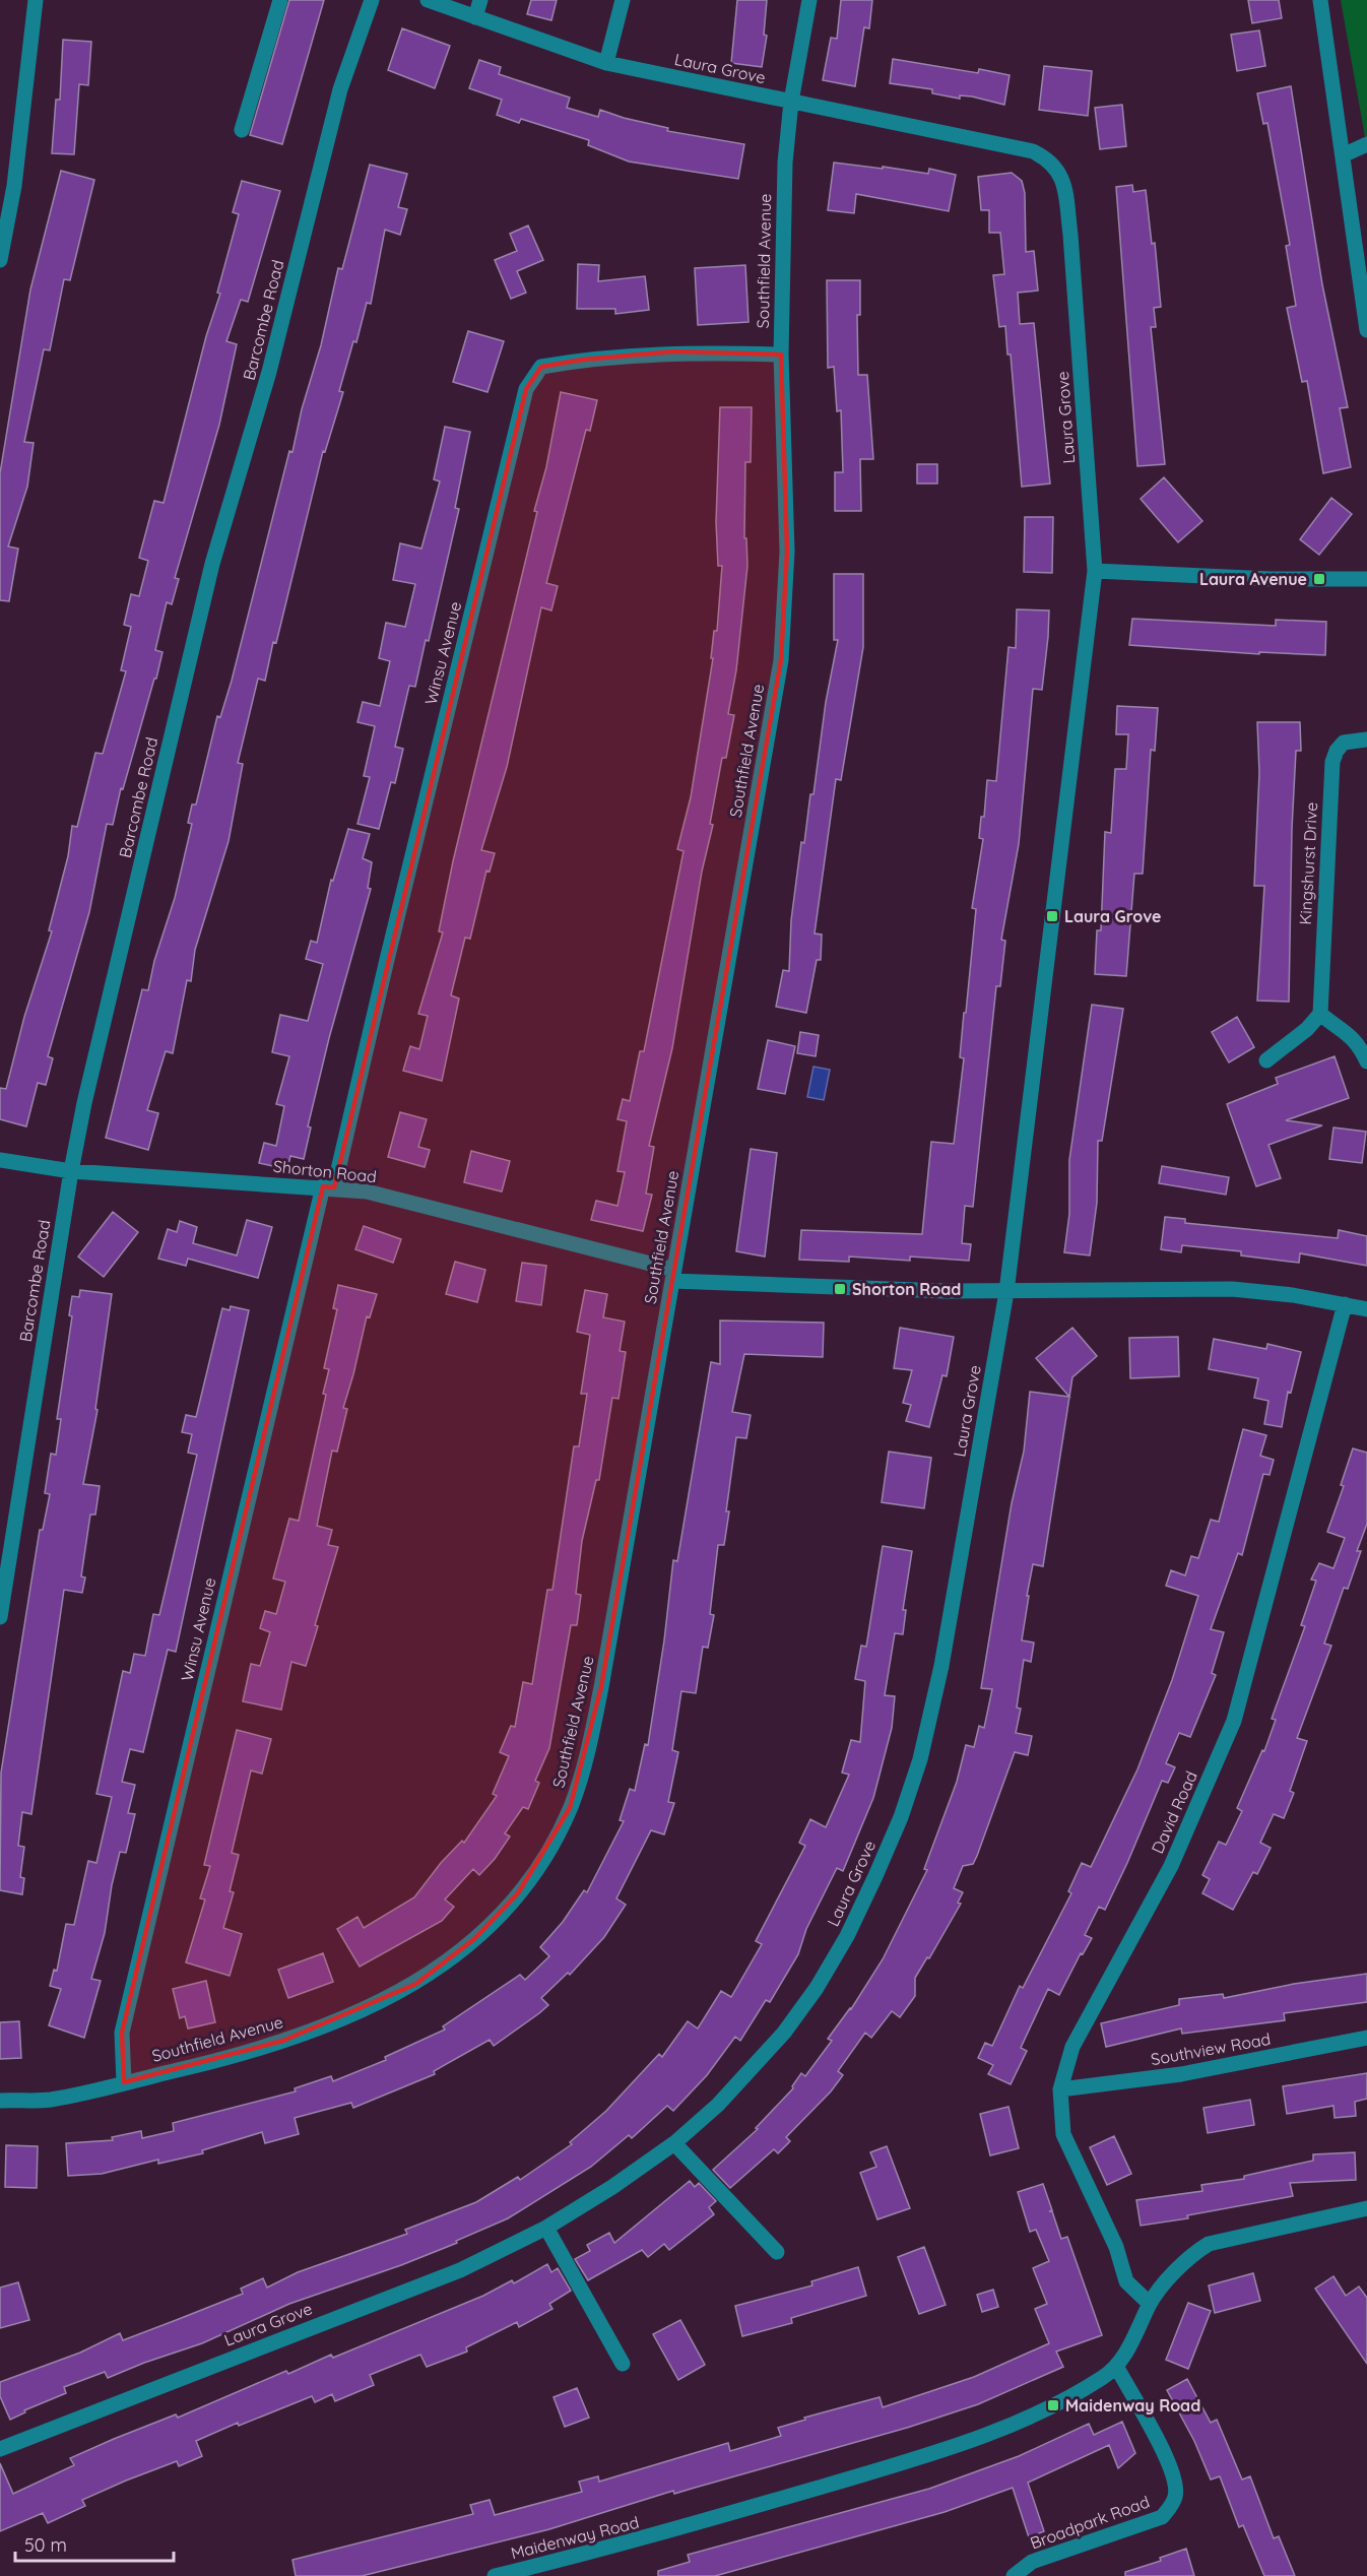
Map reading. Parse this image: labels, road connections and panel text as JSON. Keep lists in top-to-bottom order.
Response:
{
  "streets": {
    "street": [
      "Laura Grove",
      "Southfield Avenue",
      "Barcombe Road",
      "Winsu Avenue",
      "Kingshurst Drive",
      "Shorton Road",
      "David Road",
      "Southview Road",
      "Broadpark Road",
      "Maidenway Road"
    ]
  },
  "crossings": [
    ["Laura Grove", "Southfield Avenue"],
    ["Laura Grove", "Shorton Road"],
    ["Southfield Avenue", "Winsu Avenue"],
    ["Southfield Avenue", "Shorton Road"],
    ["Barcombe Road", "Shorton Road"],
    ["Winsu Avenue", "Shorton Road"],
    ["Shorton Road", "David Road"],
    ["David Road", "Southview Road"],
    ["Broadpark Road", "Maidenway Road"]
  ],
  "places": {
    "transit": [
      "Laura Avenue",
      "Laura Grove",
      "Shorton Road",
      "Maidenway Road"
    ]
  },
  "scale_bar": "50 m"
}
